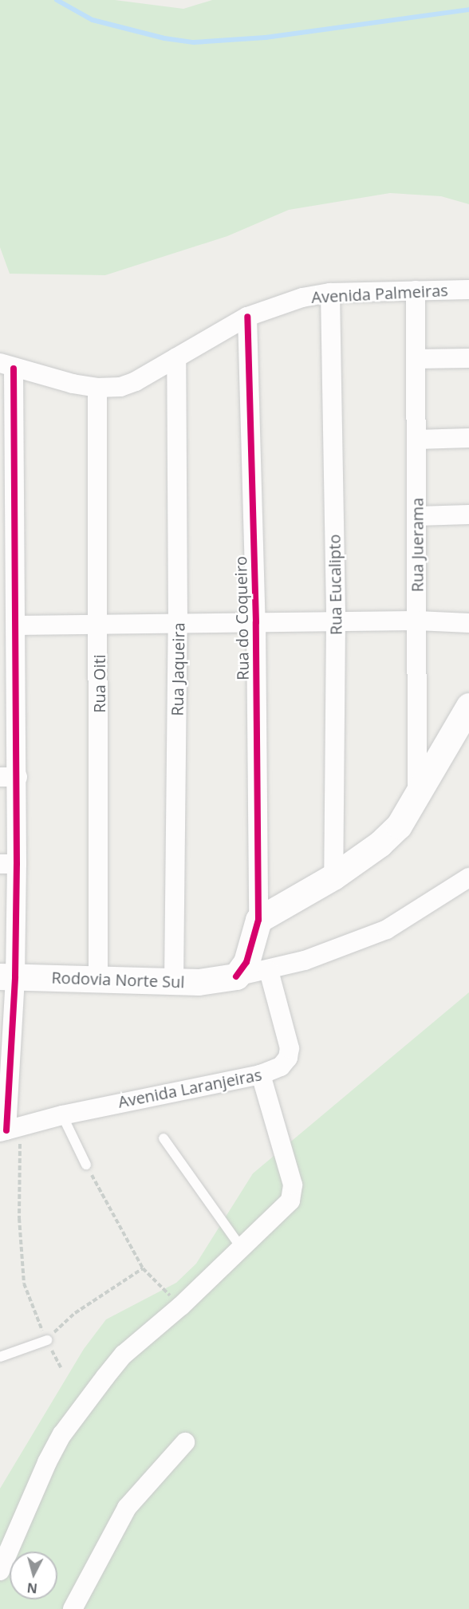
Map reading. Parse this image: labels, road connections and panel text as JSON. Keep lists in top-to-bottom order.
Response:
{
  "streets": {
    "street": [
      "Avenida Palmeiras",
      "Rua Juerama",
      "Rua Eucalipto",
      "Rua do Coqueiro",
      "Rua Jaqueira",
      "Rua Oiti",
      "Rodovia Norte Sul",
      "Avenida Laranjeiras"
    ]
  },
  "crossings": [
    ["Avenida Palmeiras", "Rua Juerama"],
    ["Avenida Palmeiras", "Rua Eucalipto"],
    ["Avenida Palmeiras", "Rua do Coqueiro"],
    ["Avenida Palmeiras", "Rua Jaqueira"],
    ["Avenida Palmeiras", "Rua Oiti"],
    ["Rua Jaqueira", "Rodovia Norte Sul"],
    ["Rua Oiti", "Rodovia Norte Sul"],
    ["Rodovia Norte Sul", "Avenida Laranjeiras"]
  ],
  "north": "bottom"
}
